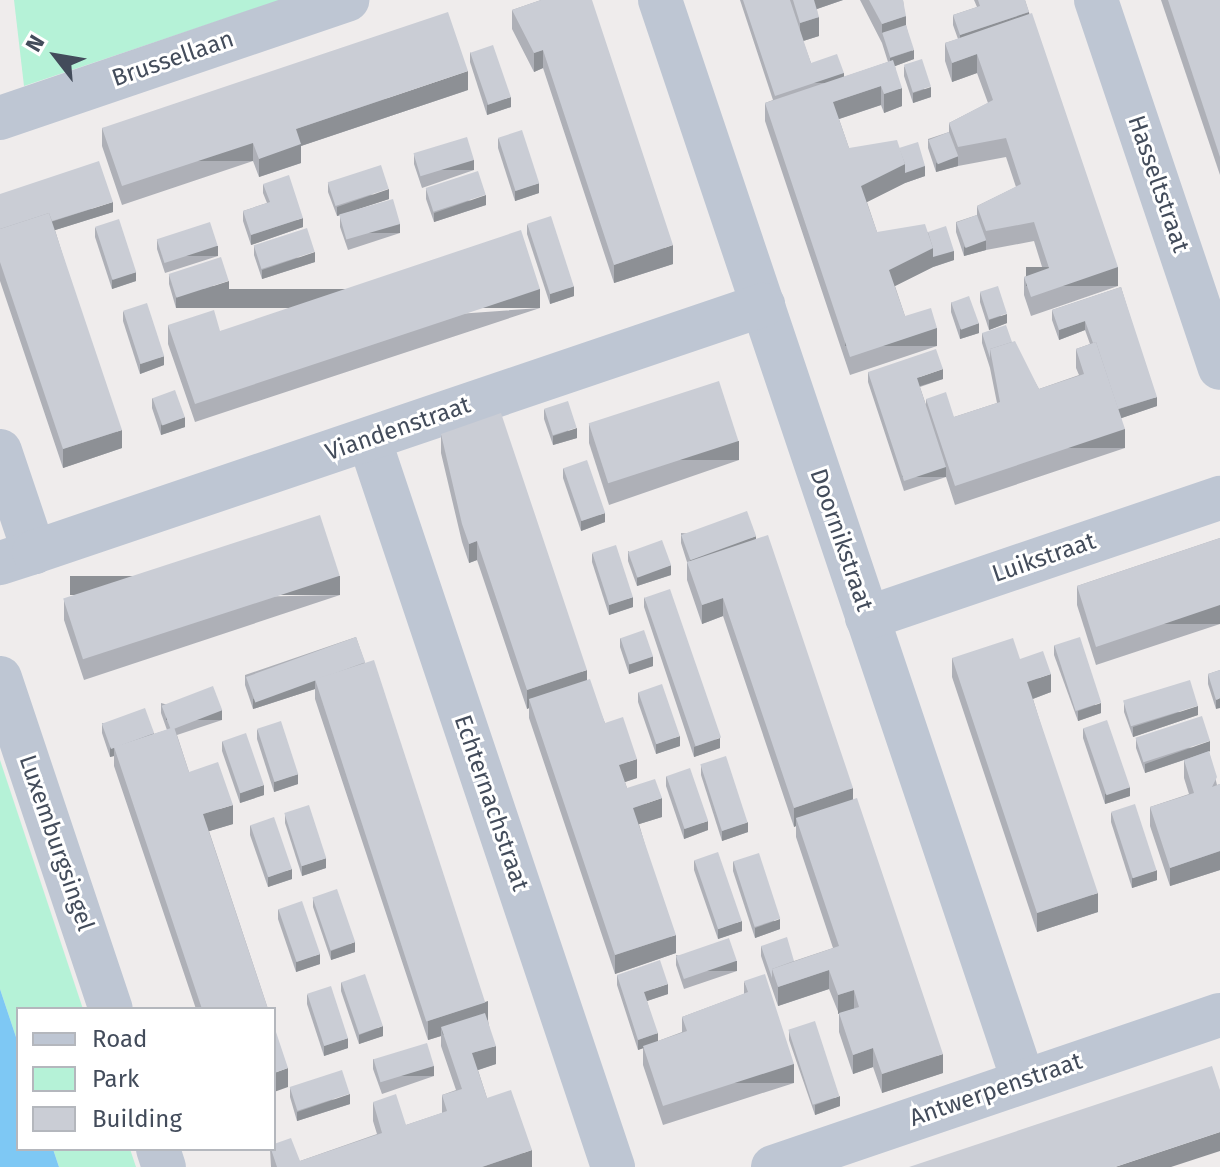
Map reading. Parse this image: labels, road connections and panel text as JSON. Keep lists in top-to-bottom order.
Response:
{
  "streets": {
    "street": [
      "Brussellaan",
      "Hasseltstraat",
      "Viandenstraat",
      "Doornikstraat",
      "Luikstraat",
      "Echternachstraat",
      "Luxemburgsingel",
      "Antwerpenstraat"
    ]
  },
  "crossings": [
    ["Viandenstraat", "Doornikstraat"],
    ["Viandenstraat", "Echternachstraat"],
    ["Doornikstraat", "Luikstraat"],
    ["Doornikstraat", "Antwerpenstraat"]
  ],
  "legend": ["Road", "Park", "Building"],
  "north": "top left"
}
